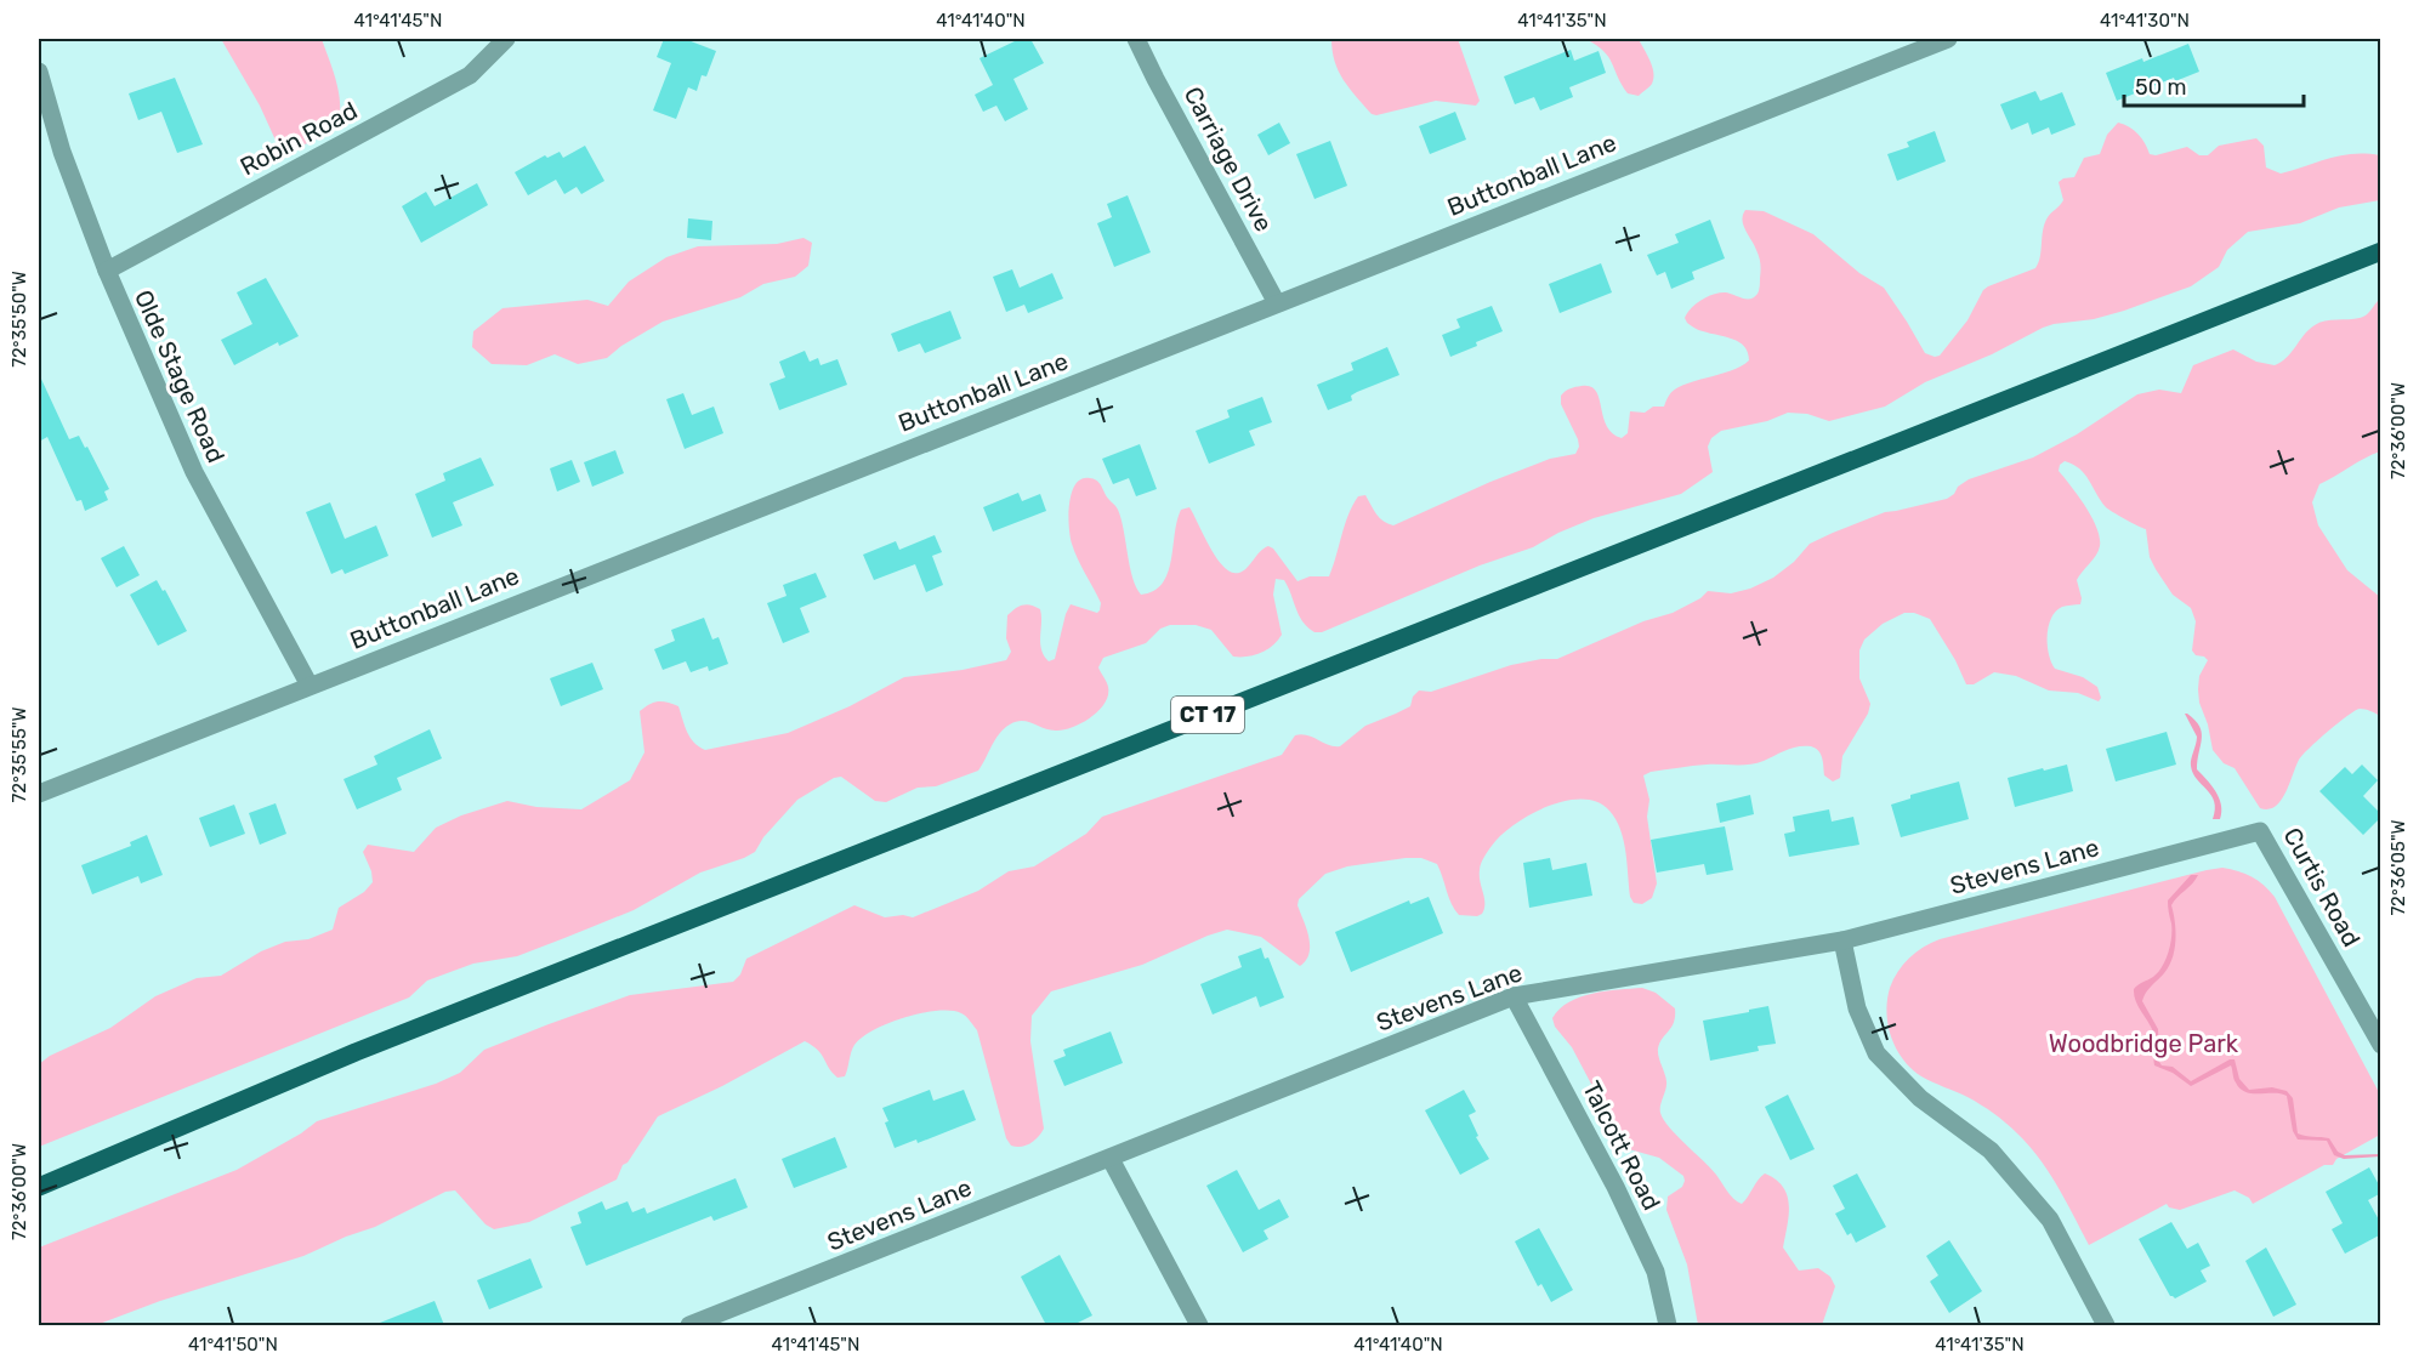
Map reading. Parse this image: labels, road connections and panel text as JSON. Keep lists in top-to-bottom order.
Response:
{
  "streets": {
    "main road": ["CT 17"],
    "street": [
      "Robin Road",
      "Carriage Drive",
      "Buttonball Lane",
      "Olde Stage Road",
      "Stevens Lane",
      "Curtis Road",
      "Talcott Road"
    ]
  },
  "crossings": [
    ["Robin Road", "Olde Stage Road"],
    ["Carriage Drive", "Buttonball Lane"],
    ["Buttonball Lane", "Olde Stage Road"],
    ["Stevens Lane", "Curtis Road"],
    ["Stevens Lane", "Talcott Road"]
  ],
  "parks": ["Woodbridge Park"],
  "scale_bar": "50 m",
  "coordinates": [
    "41°41'45\"N",
    "41°41'40\"N",
    "41°41'35\"N",
    "41°41'30\"N",
    "72°35'50\"W",
    "72°36'00\"W",
    "72°35'55\"W",
    "72°36'05\"W",
    "41°41'50\"N"
  ]
}
